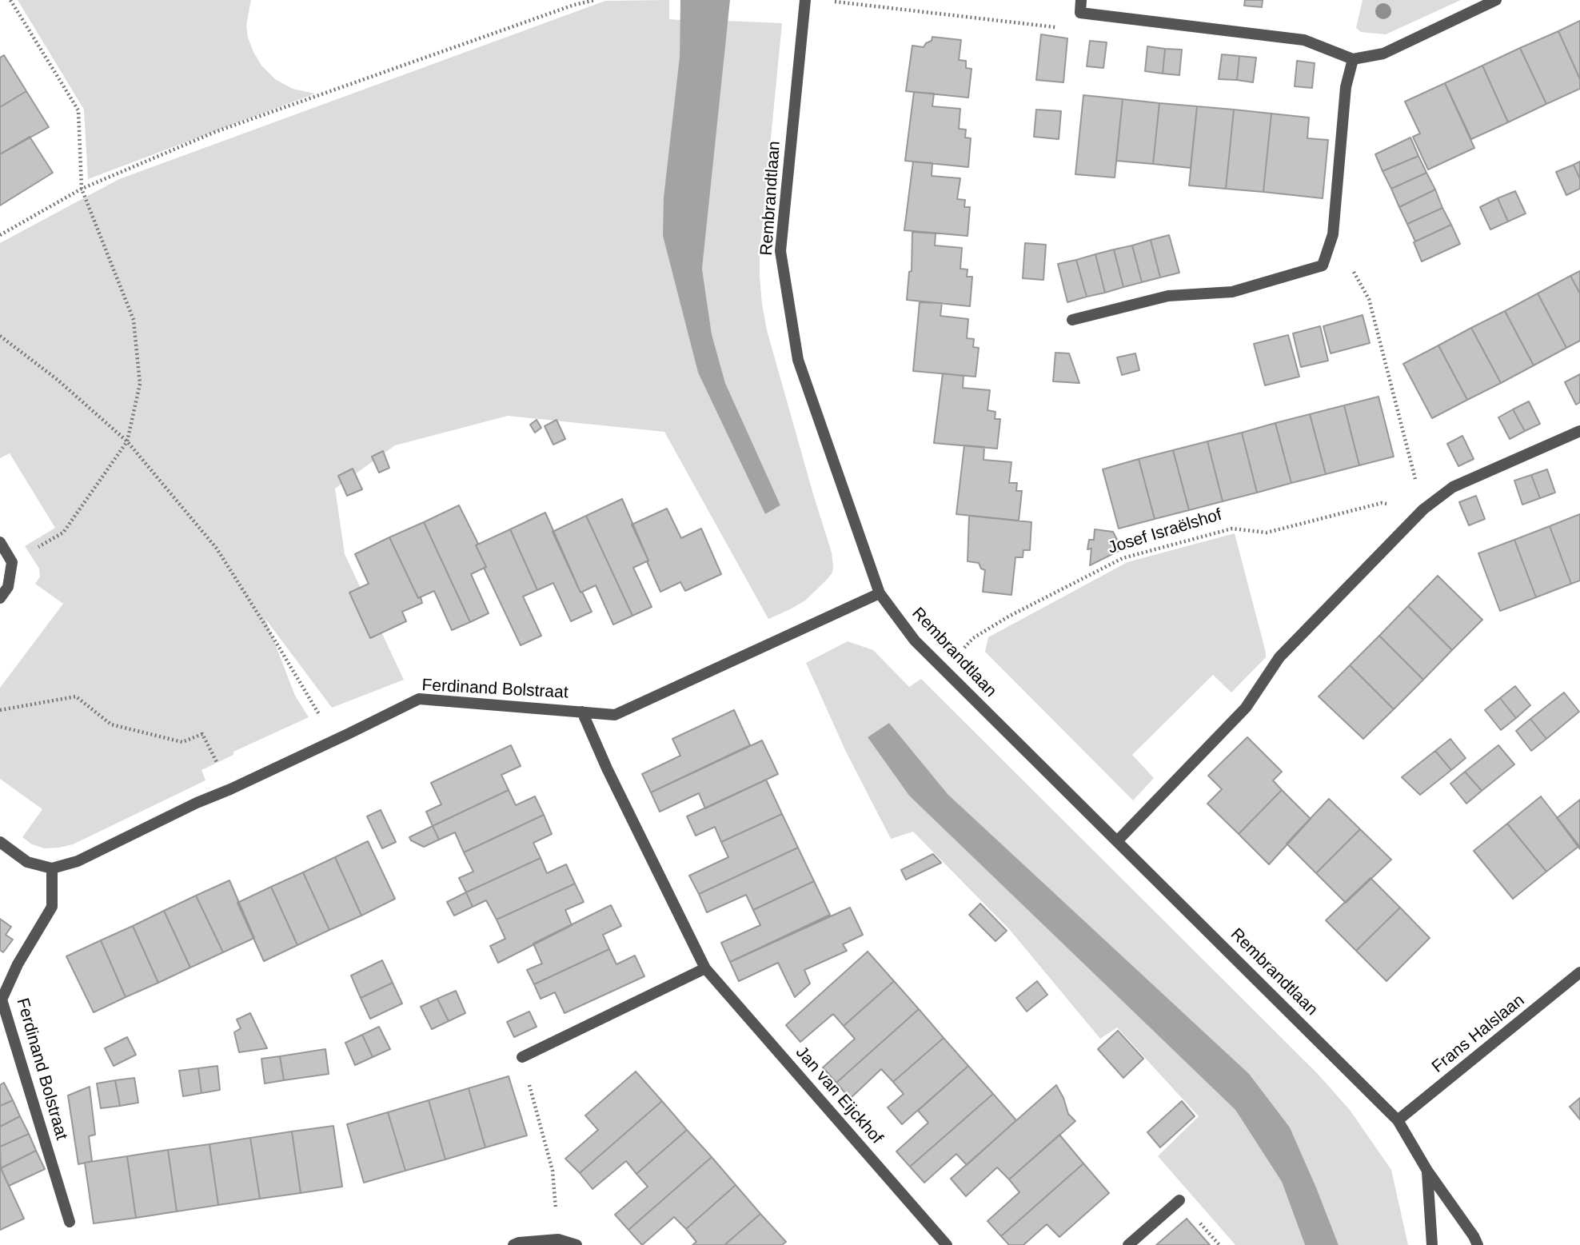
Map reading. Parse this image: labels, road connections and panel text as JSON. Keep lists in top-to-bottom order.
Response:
{
  "streets": {
    "street": [
      "Rembrandtlaan",
      "Ferdinand Bolstraat",
      "Frans Halslaan",
      "Jan van Eijckhof"
    ],
    "path": ["Josef Israëlshof"]
  },
  "crossings": [
    ["Rembrandtlaan", "Josef Israëlshof"],
    ["Rembrandtlaan", "Ferdinand Bolstraat"],
    ["Rembrandtlaan", "Frans Halslaan"],
    ["Ferdinand Bolstraat", "Jan van Eijckhof"]
  ]
}
